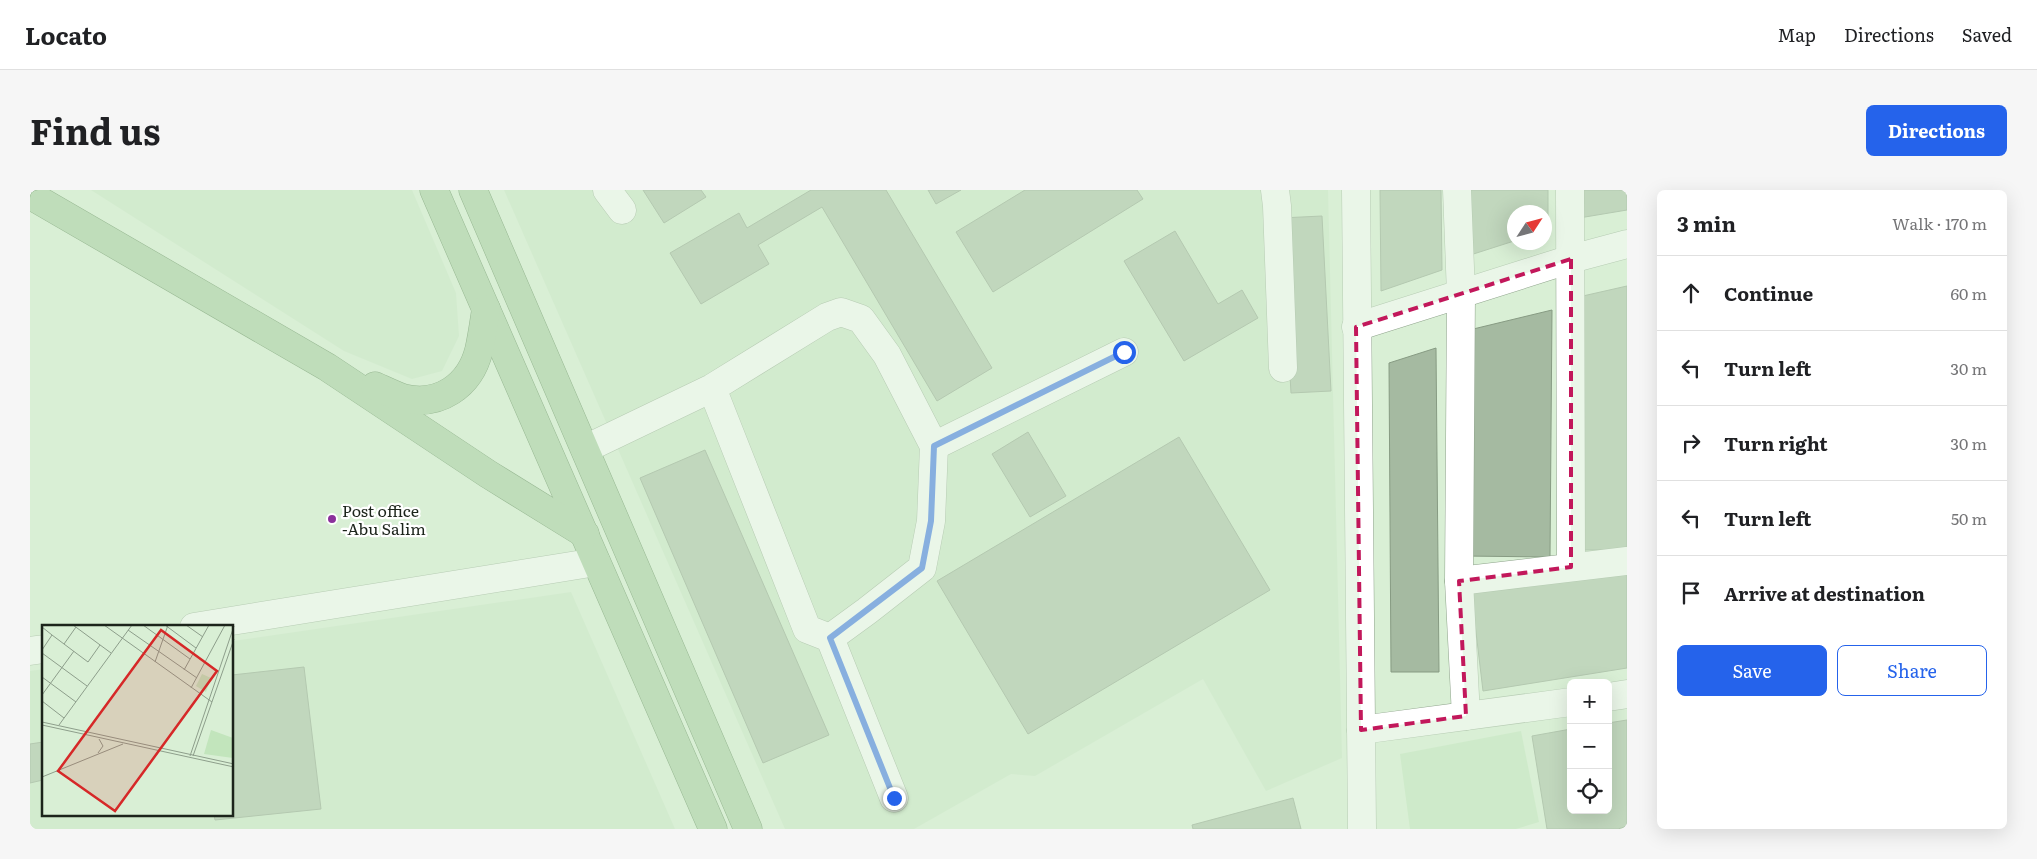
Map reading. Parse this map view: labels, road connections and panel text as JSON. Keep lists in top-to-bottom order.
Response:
{
  "places": ["Post office -Abu Salim"],
  "north": "top right",
  "page": {
    "header": "Locato",
    "nav": ["Map", "Directions", "Saved"],
    "title": "Find us",
    "buttons": [
      "Directions",
      ["Save", "Share"]
    ],
    "heading": ["3 min", "Walk · 170 m"],
    "list": [
      ["Continue", "60 m"],
      ["Turn left", "30 m"],
      ["Turn right", "30 m"],
      ["Turn left", "50 m"],
      "Arrive at destination"
    ],
    "map_buttons": ["+", "−"]
  }
}
